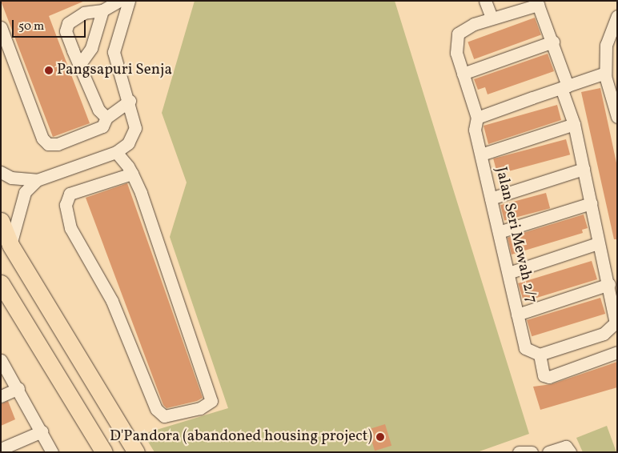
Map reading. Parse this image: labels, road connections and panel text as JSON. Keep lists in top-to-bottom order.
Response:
{
  "streets": {
    "street": ["Jalan Seri Mewah 2/7"]
  },
  "places": ["Pangsapuri Senja", "D'Pandora (abandoned housing project)"],
  "scale_bar": "50 m"
}
